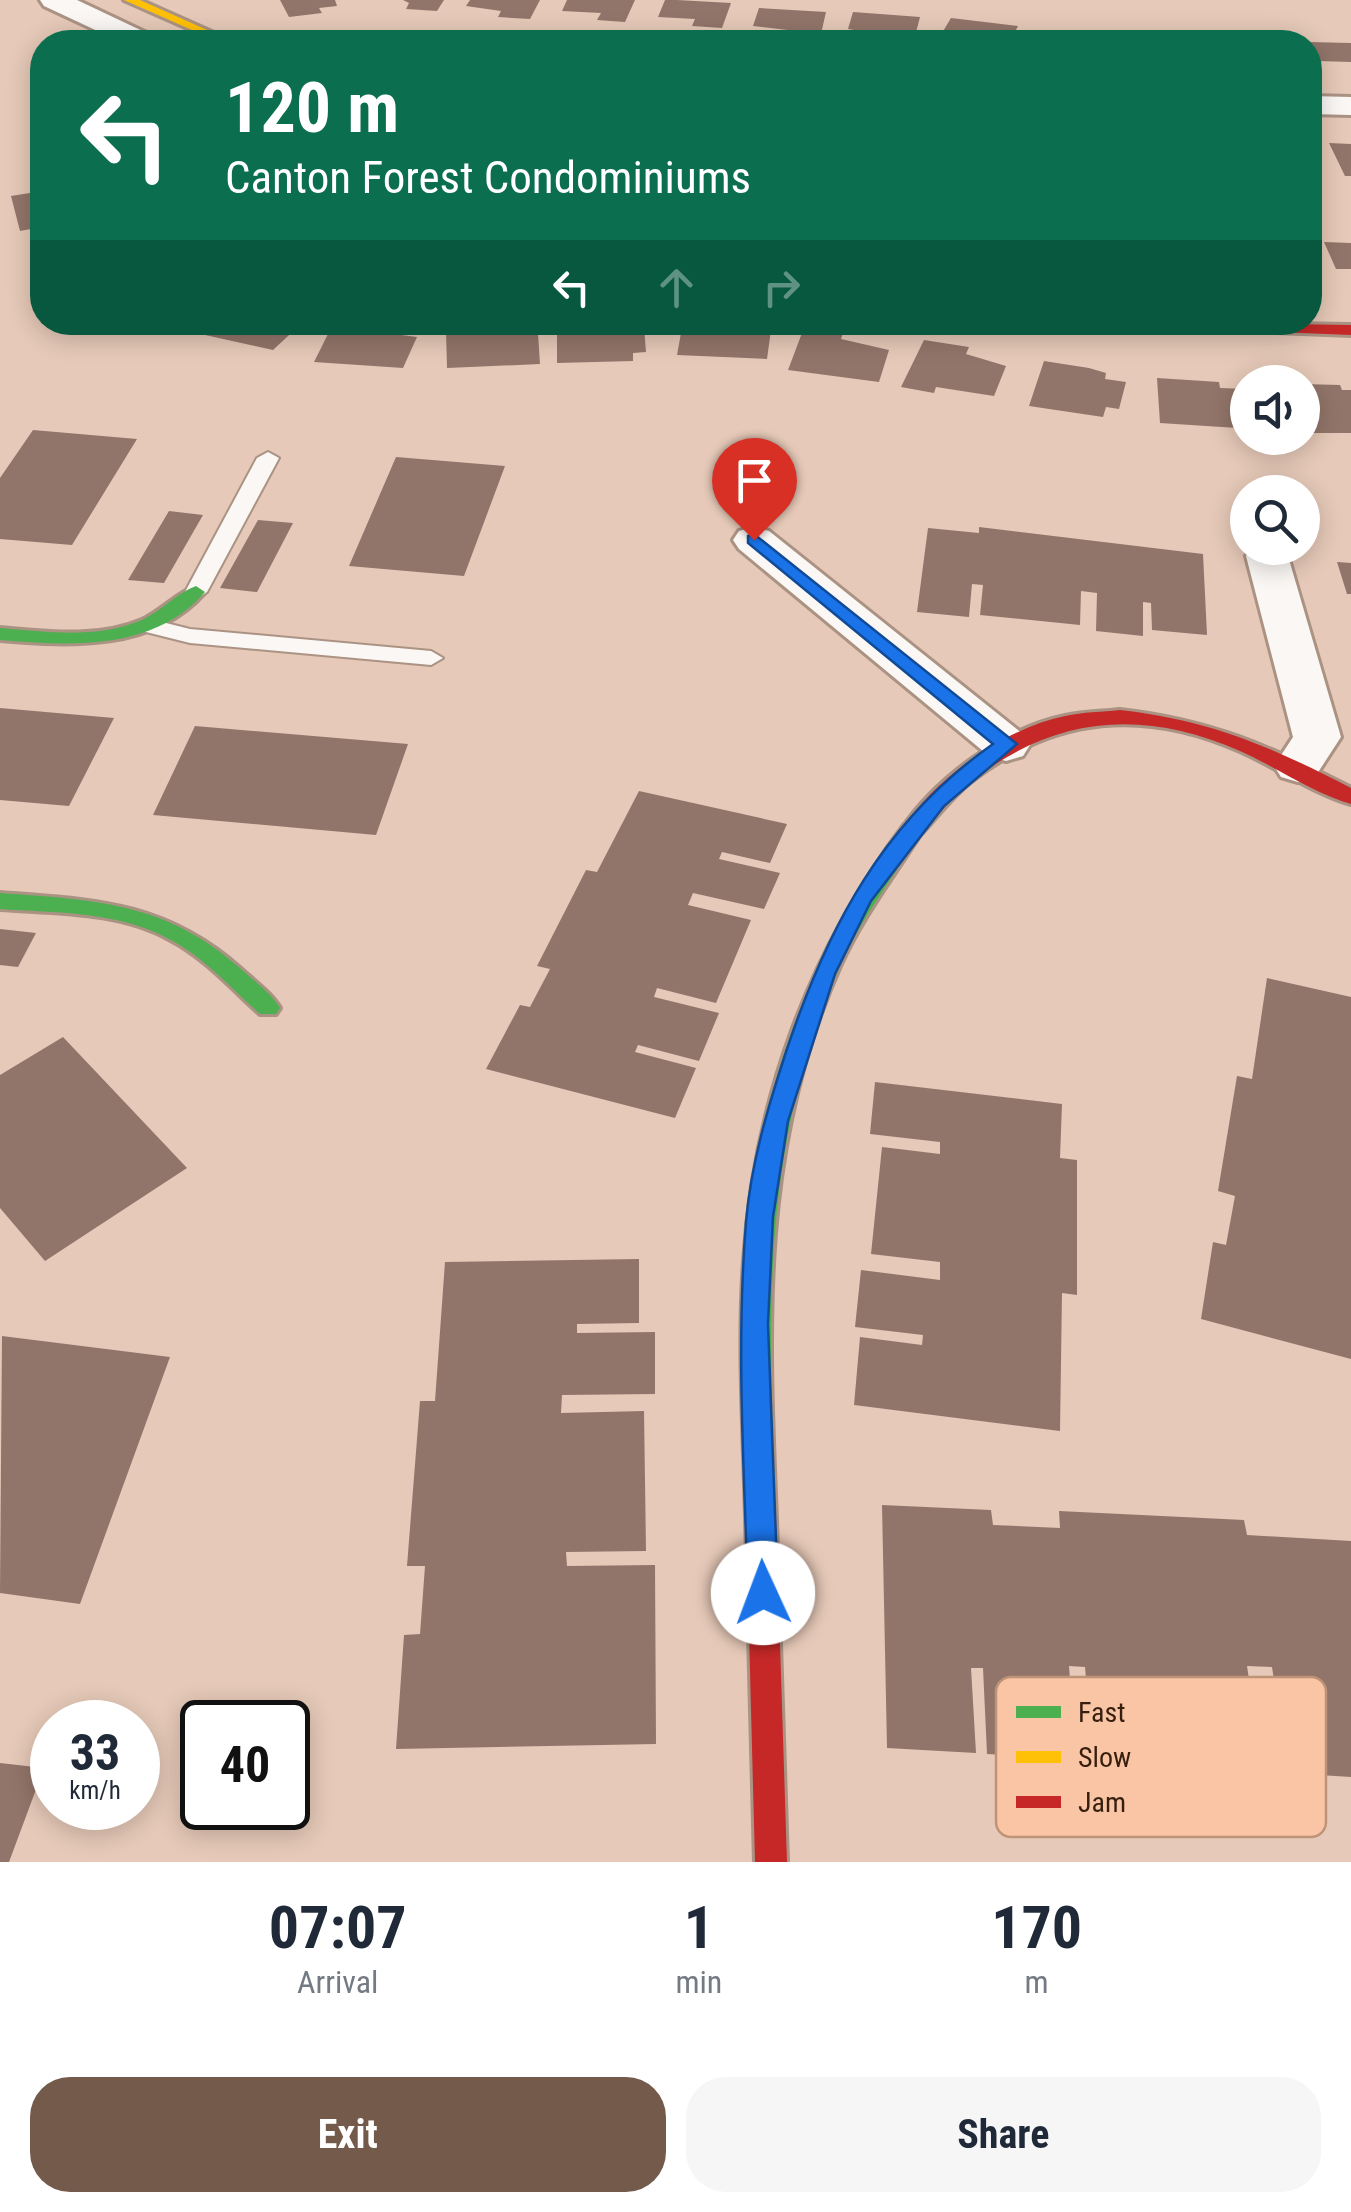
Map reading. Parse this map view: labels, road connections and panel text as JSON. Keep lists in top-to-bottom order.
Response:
{
  "legend": ["Fast", "Slow", "Jam"],
  "page": {
    "turn": ["120 m", "Canton Forest Condominiums"],
    "speed": "33 km/h",
    "limit": "40",
    "eta": [
      "07:07",
      "Arrival",
      "1",
      "min",
      "170",
      "m"
    ],
    "buttons": ["Exit", "Share"]
  }
}
